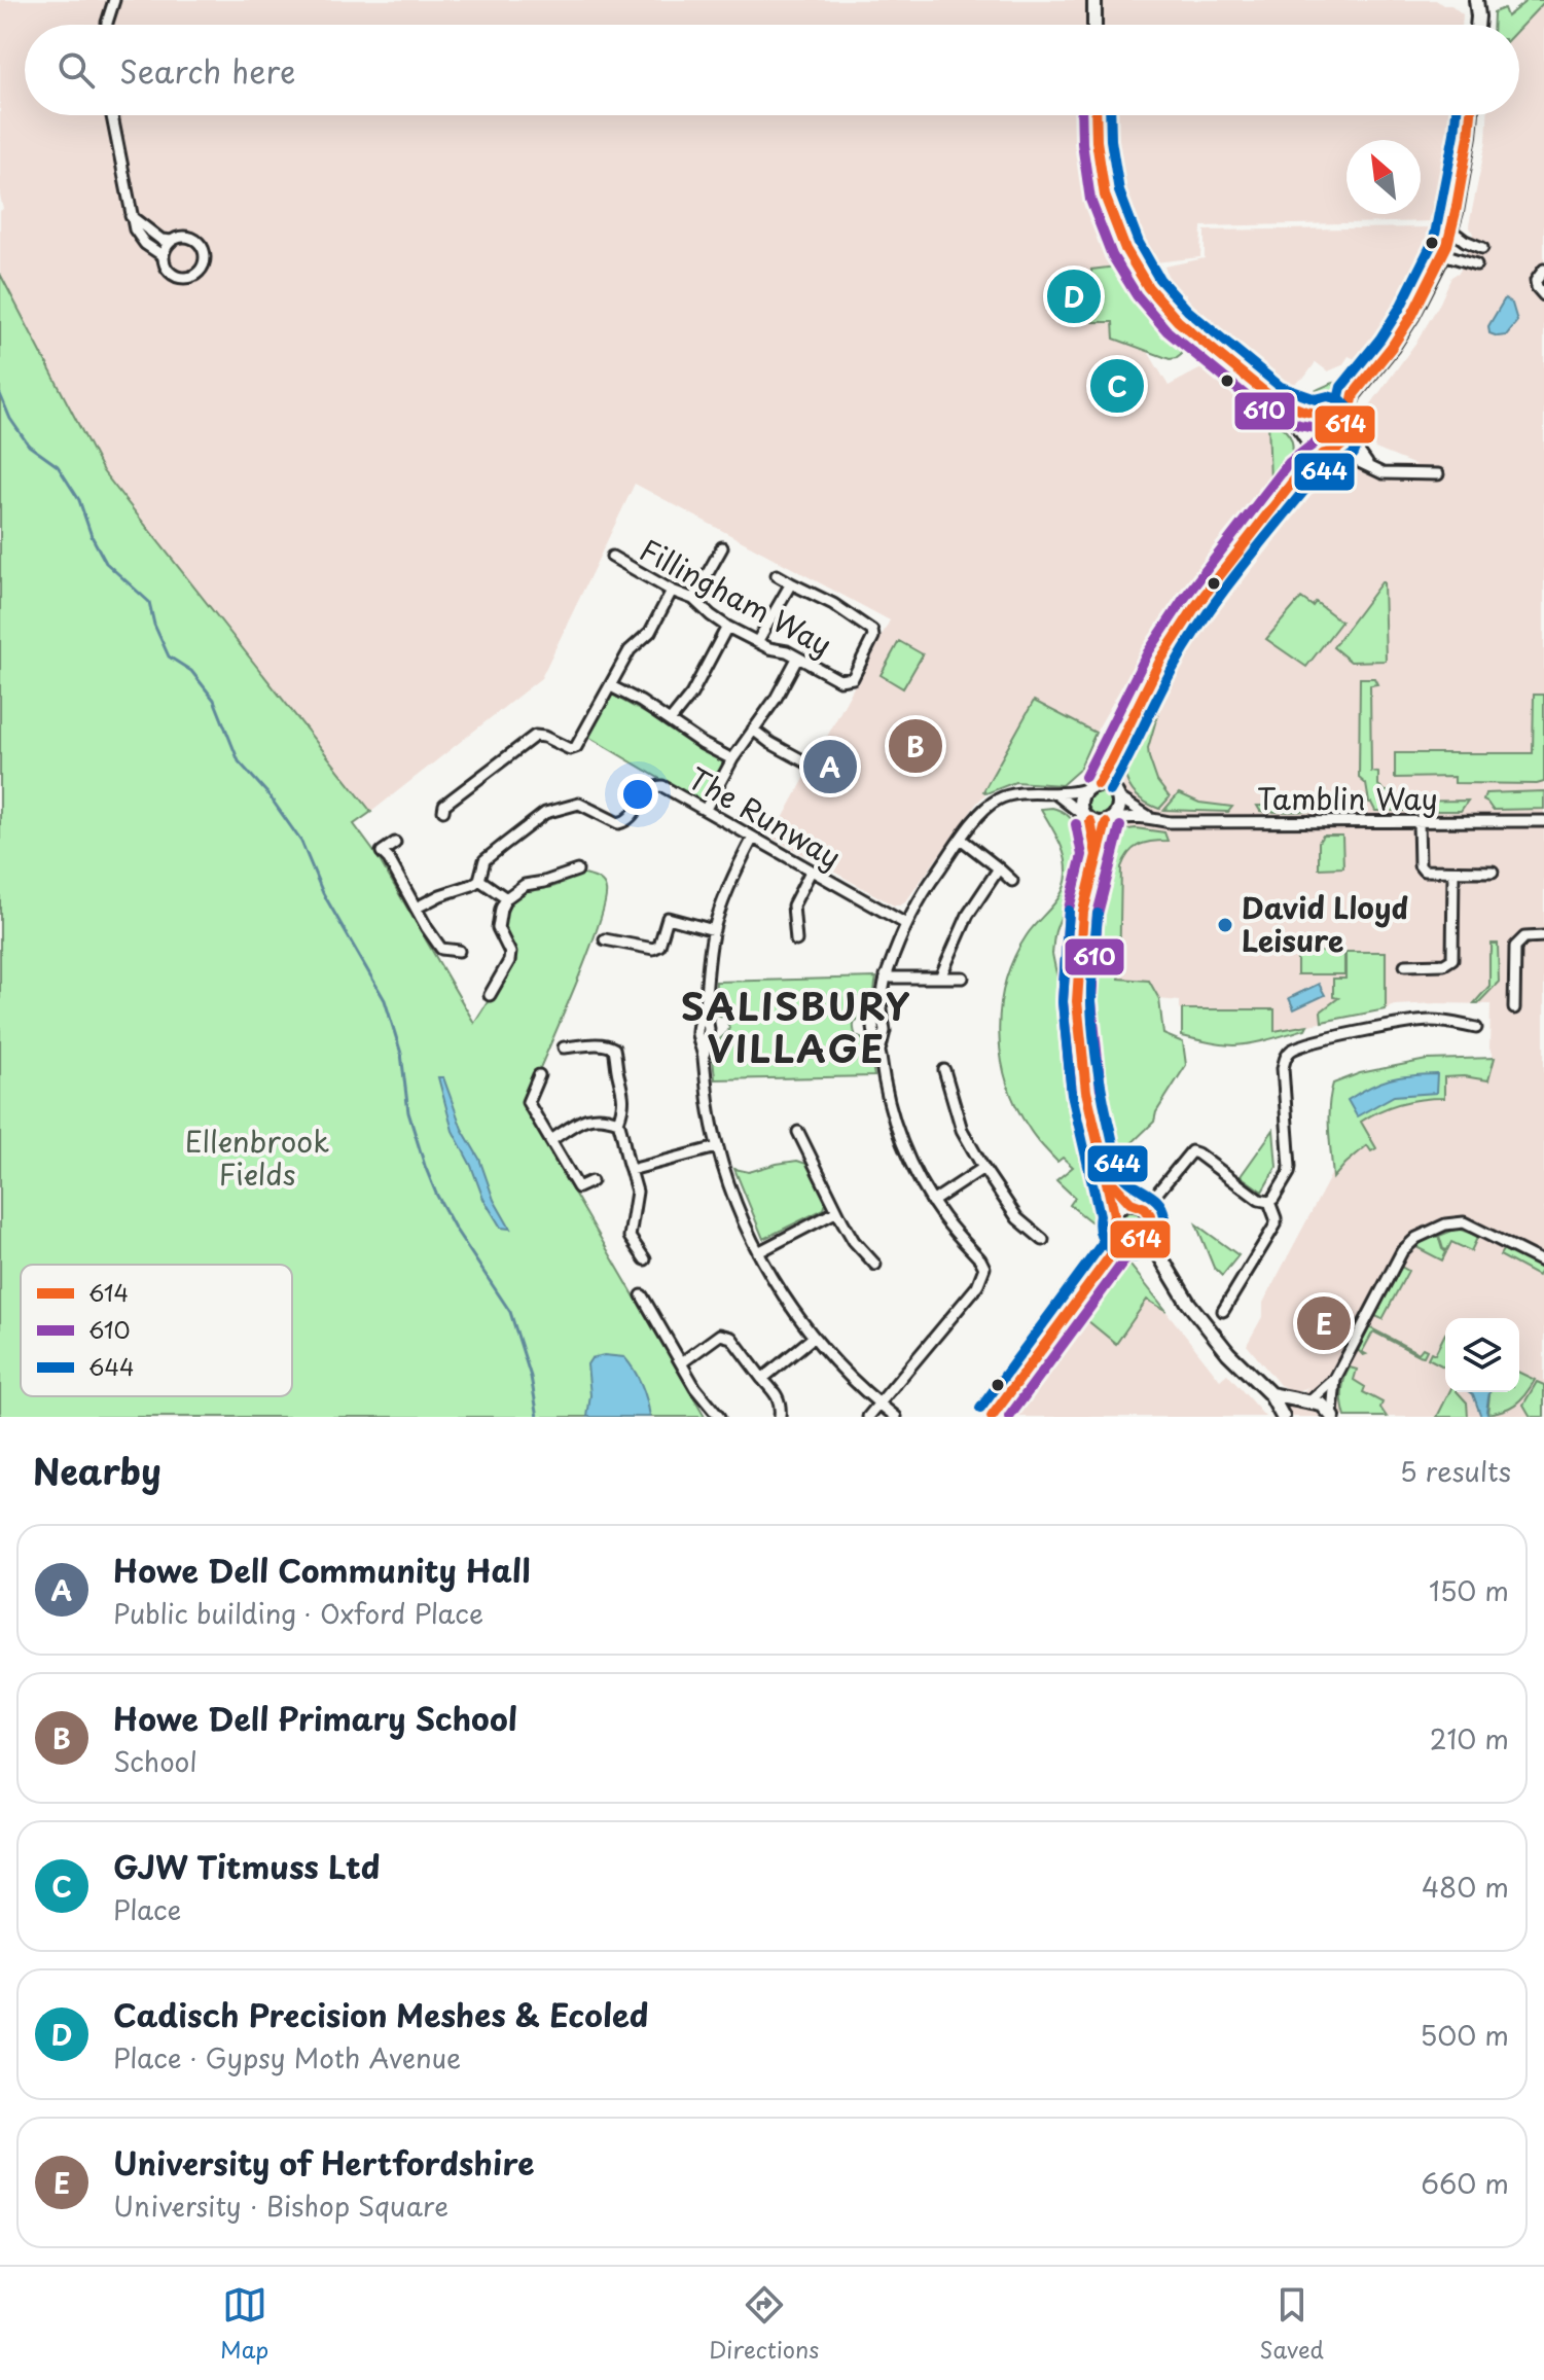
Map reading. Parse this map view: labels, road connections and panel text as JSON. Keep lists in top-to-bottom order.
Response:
{
  "streets": {
    "street": ["Fillingham Way", "Tamblin Way", "The Runway"]
  },
  "districts": ["SALISBURY VILLAGE"],
  "parks": ["Ellenbrook Fields"],
  "places": ["David Lloyd Leisure"],
  "lines": ["transit line 614", "transit line 610", "transit line 644"],
  "legend": ["614", "610", "644"],
  "north": "top left",
  "page": {
    "search": "Search here",
    "pins": [
      "D",
      "C",
      "B",
      "A",
      "E"
    ],
    "heading": ["Nearby", "5 results"],
    "list": [
      {
        "mark": "A",
        "name": "Howe Dell Community Hall",
        "note": "Public building · Oxford Place",
        "value": "150 m"
      },
      {
        "mark": "B",
        "name": "Howe Dell Primary School",
        "note": "School",
        "value": "210 m"
      },
      {
        "mark": "C",
        "name": "GJW Titmuss Ltd",
        "note": "Place",
        "value": "480 m"
      },
      {
        "mark": "D",
        "name": "Cadisch Precision Meshes & Ecoled",
        "note": "Place · Gypsy Moth Avenue",
        "value": "500 m"
      },
      {
        "mark": "E",
        "name": "University of Hertfordshire",
        "note": "University · Bishop Square",
        "value": "660 m"
      }
    ],
    "nav": ["Map", "Directions", "Saved"]
  }
}
